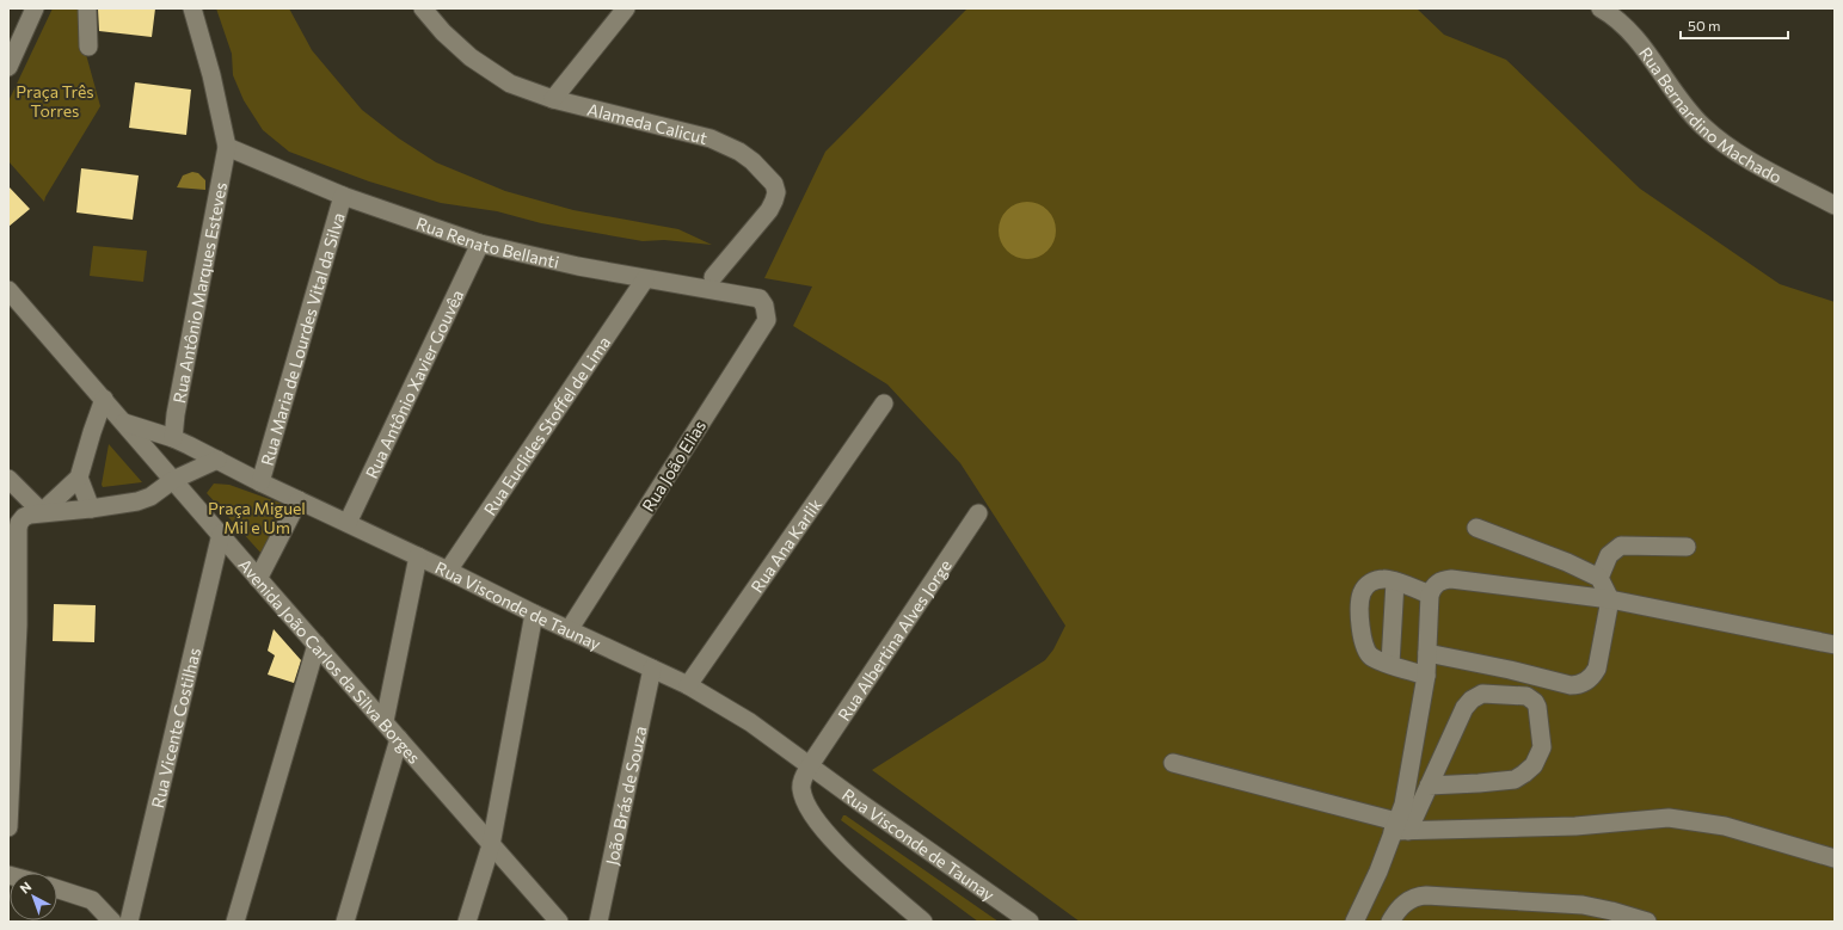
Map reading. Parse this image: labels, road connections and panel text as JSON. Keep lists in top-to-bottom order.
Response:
{
  "streets": {
    "street": [
      "Rua Bernardino Machado",
      "Alameda Calicut",
      "Rua Renato Bellanti",
      "Rua Antônio Marques Esteves",
      "Rua Maria de Lourdes Vital da Silva",
      "Rua Antônio Xavier Gouvêa",
      "Rua Euclides Stoffel de Lima",
      "Rua João Elias",
      "Rua Ana Karlik",
      "Rua Visconde de Taunay",
      "Rua Albertina Alves Jorge",
      "Avenida João Carlos da Silva Borges",
      "Rua Vicente Costilhas",
      "João Brás de Souza"
    ]
  },
  "crossings": [
    ["Rua Renato Bellanti", "Rua Antônio Marques Esteves"],
    ["Rua Renato Bellanti", "Rua Maria de Lourdes Vital da Silva"],
    ["Rua Renato Bellanti", "Rua Antônio Xavier Gouvêa"],
    ["Rua Renato Bellanti", "Rua Euclides Stoffel de Lima"],
    ["Rua Renato Bellanti", "Rua João Elias"],
    ["Rua Antônio Marques Esteves", "Rua Visconde de Taunay"],
    ["Rua Maria de Lourdes Vital da Silva", "Rua Visconde de Taunay"],
    ["Rua Antônio Xavier Gouvêa", "Rua Visconde de Taunay"],
    ["Rua Euclides Stoffel de Lima", "Rua Visconde de Taunay"],
    ["Rua João Elias", "Rua Visconde de Taunay"],
    ["Rua Ana Karlik", "Rua Visconde de Taunay"],
    ["Rua Visconde de Taunay", "Rua Albertina Alves Jorge"],
    ["Rua Visconde de Taunay", "Avenida João Carlos da Silva Borges"],
    ["Rua Visconde de Taunay", "João Brás de Souza"],
    ["Avenida João Carlos da Silva Borges", "Rua Vicente Costilhas"]
  ],
  "parks": ["Praça Três Torres", "Praça Miguel Mil e Um"],
  "scale_bar": "50 m",
  "north": "top left"
}
